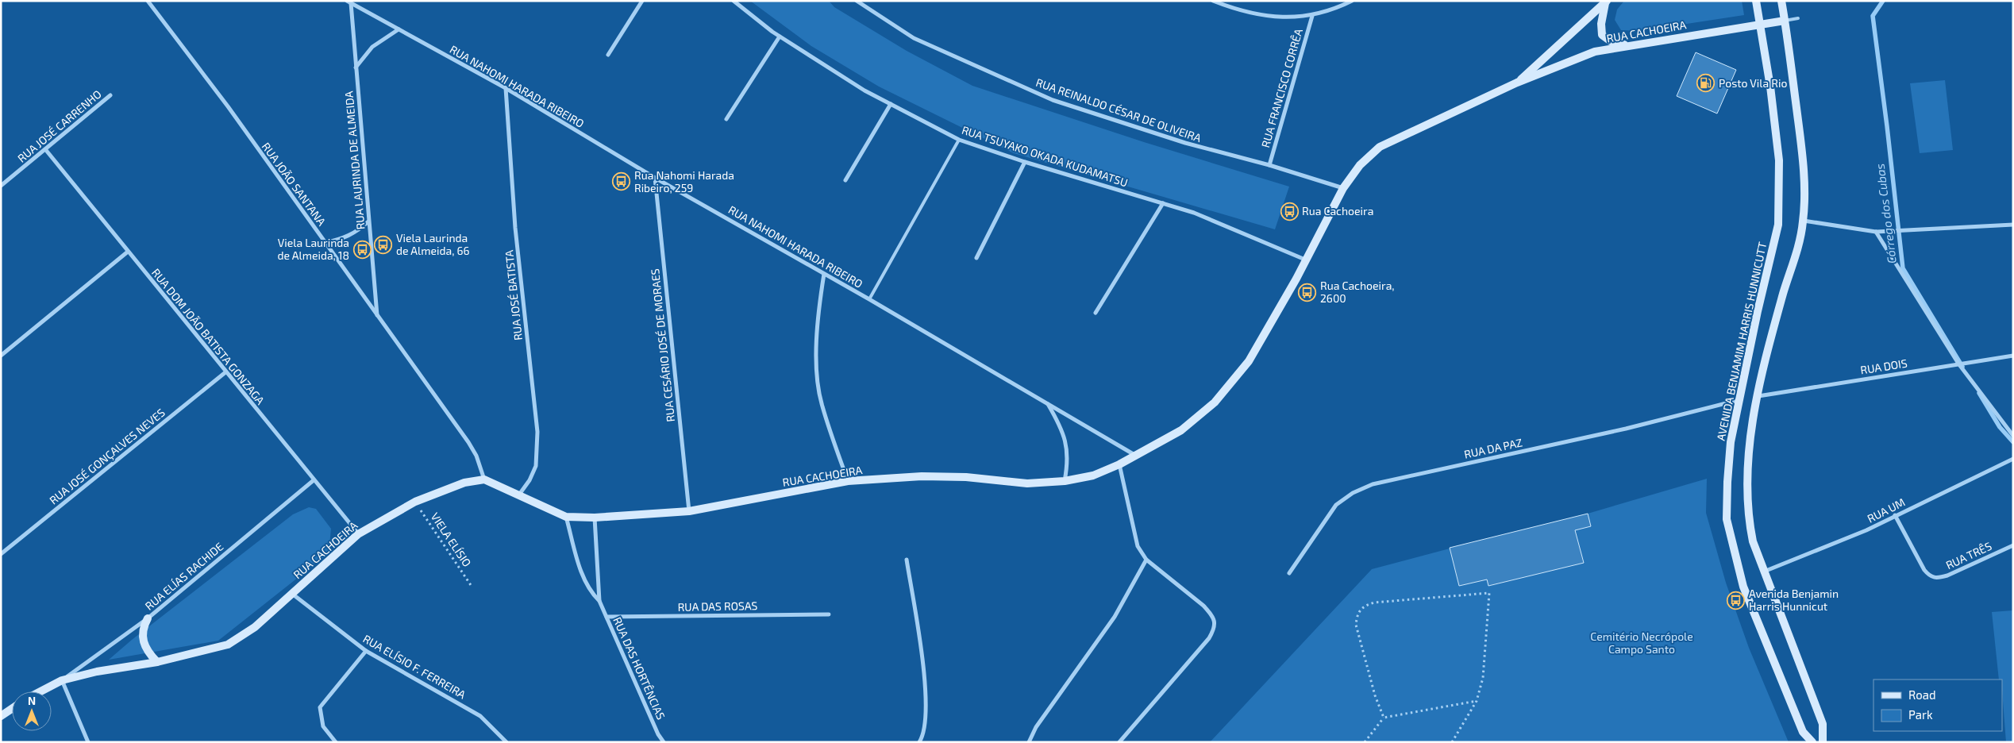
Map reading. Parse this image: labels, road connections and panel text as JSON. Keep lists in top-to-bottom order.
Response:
{
  "streets": {
    "main road": ["RUA CACHOEIRA", "AVENIDA BENJAMIM HARRIS HUNNICUTT"],
    "street": [
      "RUA NAHOMI HARADA RIBEIRO",
      "RUA FRANCISCO CORRÊA",
      "RUA REINALDO CÉSAR DE OLIVEIRA",
      "RUA JOSÉ CARRENHO",
      "RUA TSUYAKO OKADA KUDAMATSU",
      "RUA LAURINDA DE ALMEIDA",
      "RUA JOÃO SANTANA",
      "RUA JOSÉ BATISTA",
      "RUA DOM JOÃO BATISTA GONZAGA",
      "RUA CESÁRIO JOSÉ DE MORAES",
      "RUA DOIS",
      "RUA DA PAZ",
      "RUA JOSÉ GONÇALVES NEVES",
      "RUA UM",
      "RUA TRÊS",
      "RUA ELÍAS RACHIDE",
      "RUA DAS ROSAS",
      "RUA ELÍSIO F. FERREIRA",
      "RUA DAS HORTÊNCIAS"
    ],
    "path": ["VIELA ELÍSIO"]
  },
  "crossings": [
    ["RUA CACHOEIRA", "RUA NAHOMI HARADA RIBEIRO"],
    ["RUA CACHOEIRA", "RUA REINALDO CÉSAR DE OLIVEIRA"],
    ["RUA CACHOEIRA", "RUA TSUYAKO OKADA KUDAMATSU"],
    ["RUA CACHOEIRA", "RUA JOÃO SANTANA"],
    ["RUA CACHOEIRA", "RUA JOSÉ BATISTA"],
    ["RUA CACHOEIRA", "RUA DOM JOÃO BATISTA GONZAGA"],
    ["RUA CACHOEIRA", "AVENIDA BENJAMIM HARRIS HUNNICUTT"],
    ["RUA CACHOEIRA", "RUA CESÁRIO JOSÉ DE MORAES"],
    ["RUA CACHOEIRA", "VIELA ELÍSIO"],
    ["RUA CACHOEIRA", "RUA ELÍAS RACHIDE"],
    ["RUA CACHOEIRA", "RUA ELÍSIO F. FERREIRA"],
    ["RUA CACHOEIRA", "RUA DAS HORTÊNCIAS"],
    ["RUA NAHOMI HARADA RIBEIRO", "RUA LAURINDA DE ALMEIDA"],
    ["RUA NAHOMI HARADA RIBEIRO", "RUA JOSÉ BATISTA"],
    ["RUA NAHOMI HARADA RIBEIRO", "RUA CESÁRIO JOSÉ DE MORAES"],
    ["RUA FRANCISCO CORRÊA", "RUA REINALDO CÉSAR DE OLIVEIRA"],
    ["RUA JOSÉ CARRENHO", "RUA DOM JOÃO BATISTA GONZAGA"],
    ["RUA LAURINDA DE ALMEIDA", "RUA JOÃO SANTANA"],
    ["RUA DOM JOÃO BATISTA GONZAGA", "RUA JOSÉ GONÇALVES NEVES"],
    ["RUA DOM JOÃO BATISTA GONZAGA", "RUA ELÍAS RACHIDE"],
    ["AVENIDA BENJAMIM HARRIS HUNNICUTT", "RUA DA PAZ"],
    ["RUA UM", "RUA TRÊS"],
    ["RUA DAS ROSAS", "RUA DAS HORTÊNCIAS"]
  ],
  "water": ["Córrego dos Cubas"],
  "parks": ["Cemitério Necrópole Campo Santo"],
  "places": {
    "fuel station": ["Posto Vila Rio"],
    "bus stop": [
      "Rua Nahomi Harada Ribeiro, 259",
      "Rua Cachoeira",
      "Viela Laurinda de Almeida, 66",
      "Viela Laurinda de Almeida, 18",
      "Rua Cachoeira, 2600",
      "Avenida Benjamin Harris Hunnicut"
    ]
  },
  "legend": ["Road", "Park"],
  "north": "top"
}
